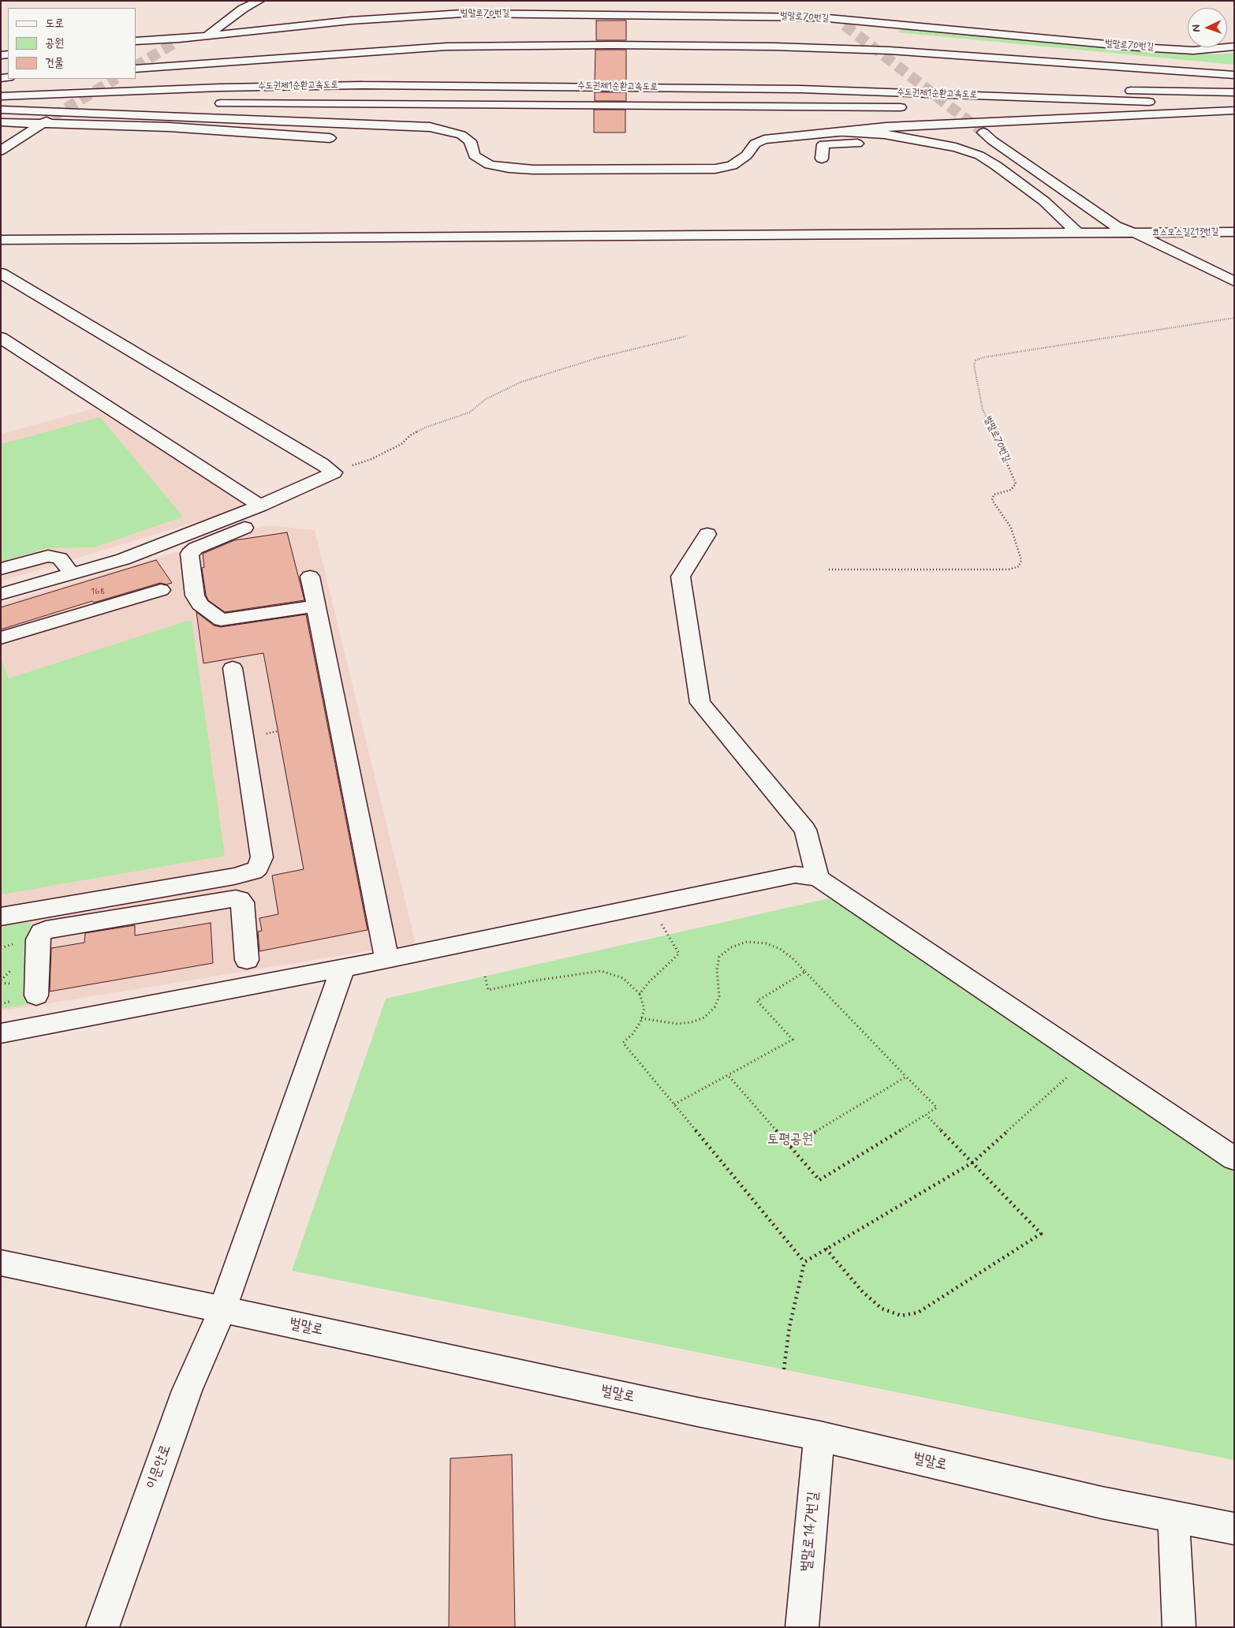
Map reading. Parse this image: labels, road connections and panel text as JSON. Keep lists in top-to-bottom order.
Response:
{
  "streets": {
    "main road": [
      "벌말로70번길",
      "수도권제1순환고속도로",
      "코스모스길213번길",
      "벌말로",
      "이문안로",
      "벌말로147번길"
    ]
  },
  "crossings": [
    ["벌말로", "이문안로"],
    ["벌말로", "벌말로147번길"]
  ],
  "parks": ["토평공원"],
  "house_numbers": ["168"],
  "legend": ["도로", "공원", "건물"],
  "north": "left"
}
